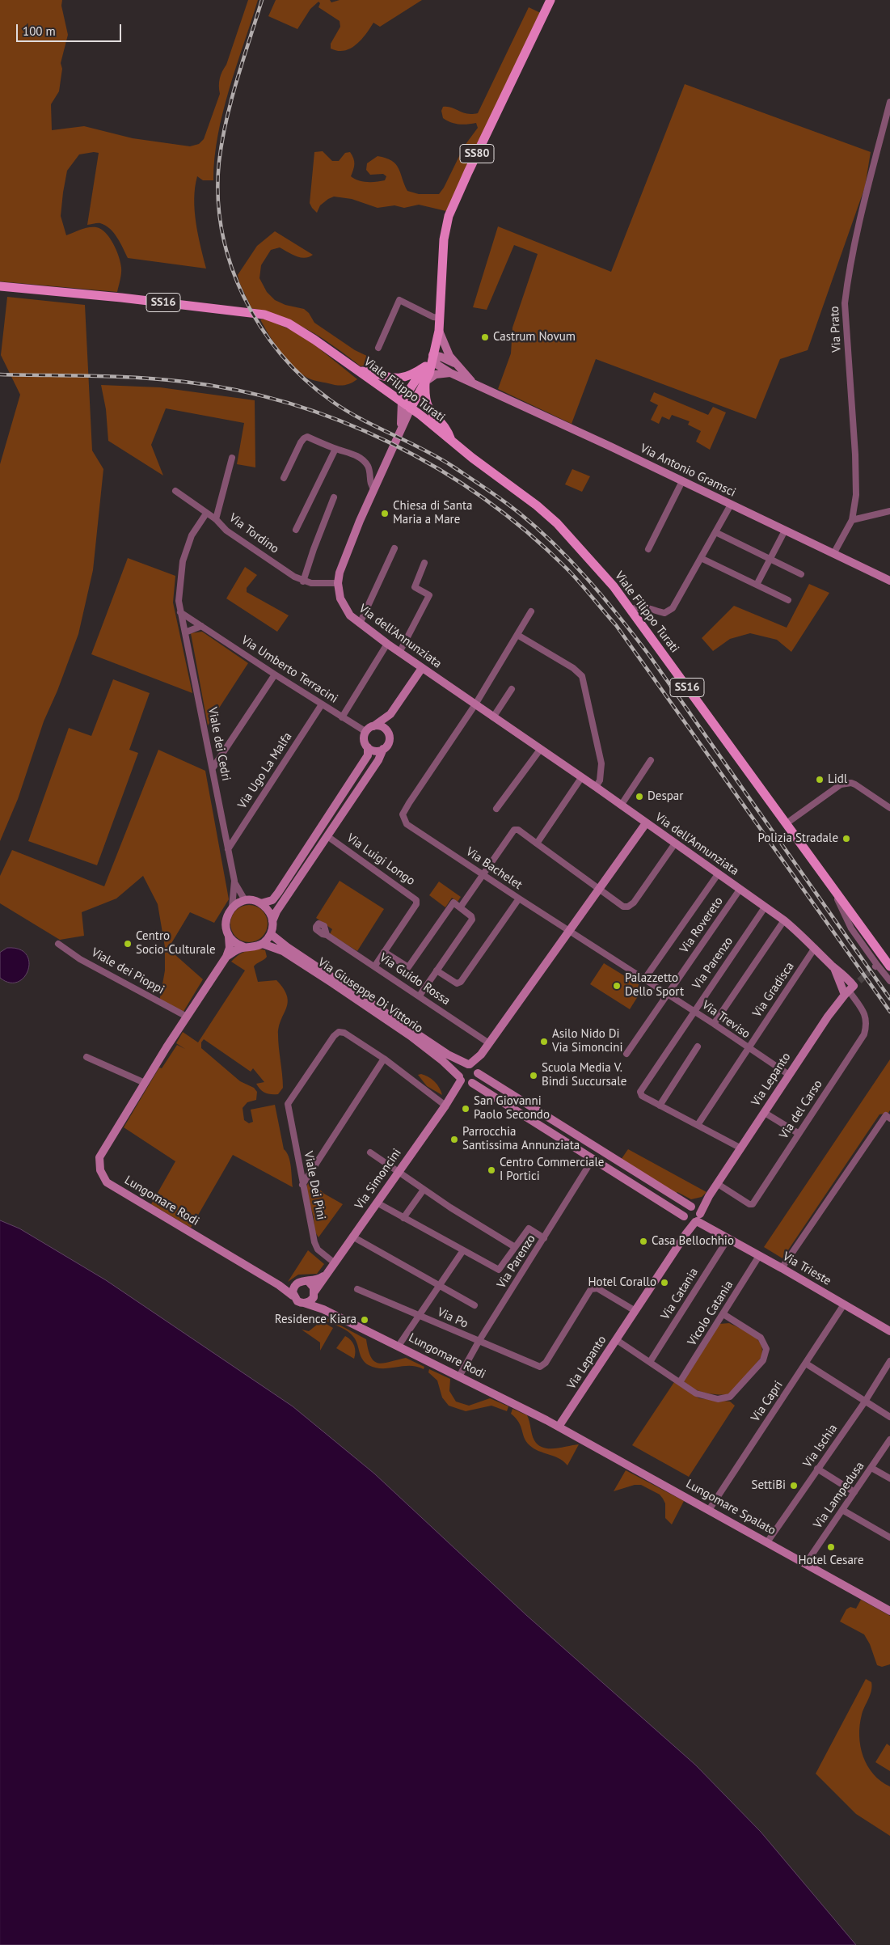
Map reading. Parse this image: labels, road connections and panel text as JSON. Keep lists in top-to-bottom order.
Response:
{
  "streets": {
    "main road": ["SS80", "SS16", "Viale Filippo Turati"],
    "street": [
      "Via Prato",
      "Via Antonio Gramsci",
      "Via Tordino",
      "Via dell'Annunziata",
      "Via Umberto Terracini",
      "Viale dei Cedri",
      "Via Ugo La Malfa",
      "Via Luigi Longo",
      "Via Bachelet",
      "Via Rovereto",
      "Via Parenzo",
      "Viale dei Pioppi",
      "Via Guido Rossa",
      "Via Gradisca",
      "Via Giuseppe Di Vittorio",
      "Via Treviso",
      "Via Lepanto",
      "Via del Carso",
      "Via Simoncini",
      "Viale Dei Pini",
      "Lungomare Rodi",
      "Via Trieste",
      "Via Catania",
      "Vicolo Catania",
      "Via Po",
      "Via Capri",
      "Via Ischia",
      "Via Lampedusa",
      "Lungomare Spalato"
    ]
  },
  "crossings": [
    ["SS80", "Viale Filippo Turati"],
    ["SS80", "Via Antonio Gramsci"],
    ["SS80", "Via dell'Annunziata"],
    ["Via Prato", "Via Antonio Gramsci"],
    ["Viale Filippo Turati", "Via dell'Annunziata"],
    ["Via Tordino", "Via dell'Annunziata"],
    ["Via dell'Annunziata", "Via Bachelet"],
    ["Via dell'Annunziata", "Via Rovereto"],
    ["Via dell'Annunziata", "Via Parenzo"],
    ["Via dell'Annunziata", "Via Gradisca"],
    ["Via dell'Annunziata", "Via Lepanto"],
    ["Via dell'Annunziata", "Via del Carso"],
    ["Via Umberto Terracini", "Viale dei Cedri"],
    ["Via Umberto Terracini", "Via Ugo La Malfa"],
    ["Viale dei Cedri", "Via Ugo La Malfa"],
    ["Viale dei Cedri", "Via Giuseppe Di Vittorio"],
    ["Via Luigi Longo", "Via Guido Rossa"],
    ["Via Bachelet", "Via Treviso"],
    ["Via Rovereto", "Via Treviso"],
    ["Via Parenzo", "Via Giuseppe Di Vittorio"],
    ["Via Parenzo", "Via Treviso"],
    ["Via Parenzo", "Lungomare Rodi"],
    ["Via Parenzo", "Via Po"],
    ["Via Gradisca", "Via Treviso"],
    ["Via Giuseppe Di Vittorio", "Via Lepanto"],
    ["Via Giuseppe Di Vittorio", "Via Simoncini"],
    ["Via Giuseppe Di Vittorio", "Via Trieste"],
    ["Via Treviso", "Via Lepanto"],
    ["Via Lepanto", "Via del Carso"],
    ["Via Lepanto", "Lungomare Rodi"],
    ["Via Lepanto", "Via Trieste"],
    ["Via Lepanto", "Via Po"],
    ["Via Lepanto", "Lungomare Spalato"],
    ["Via Simoncini", "Viale Dei Pini"],
    ["Via Simoncini", "Lungomare Rodi"],
    ["Lungomare Rodi", "Lungomare Spalato"],
    ["Via Trieste", "Via Catania"],
    ["Via Trieste", "Vicolo Catania"],
    ["Via Trieste", "Via Capri"],
    ["Via Capri", "Lungomare Spalato"],
    ["Via Ischia", "Lungomare Spalato"],
    ["Via Lampedusa", "Lungomare Spalato"]
  ],
  "places": [
    "Castrum Novum",
    "Chiesa di Santa Maria a Mare",
    "Lidl",
    "Despar",
    "Polizia Stradale",
    "Centro Socio-Culturale",
    "Palazzetto Dello Sport",
    "Asilo Nido Di Via Simoncini",
    "Scuola Media V. Bindi Succursale",
    "San Giovanni Paolo Secondo",
    "Parrocchia Santissima Annunziata",
    "Centro Commerciale I Portici",
    "Casa Bellochhio",
    "Hotel Corallo",
    "Residence Kiara",
    "SettiBi",
    "Hotel Cesare"
  ],
  "scale_bar": "100 m"
}
